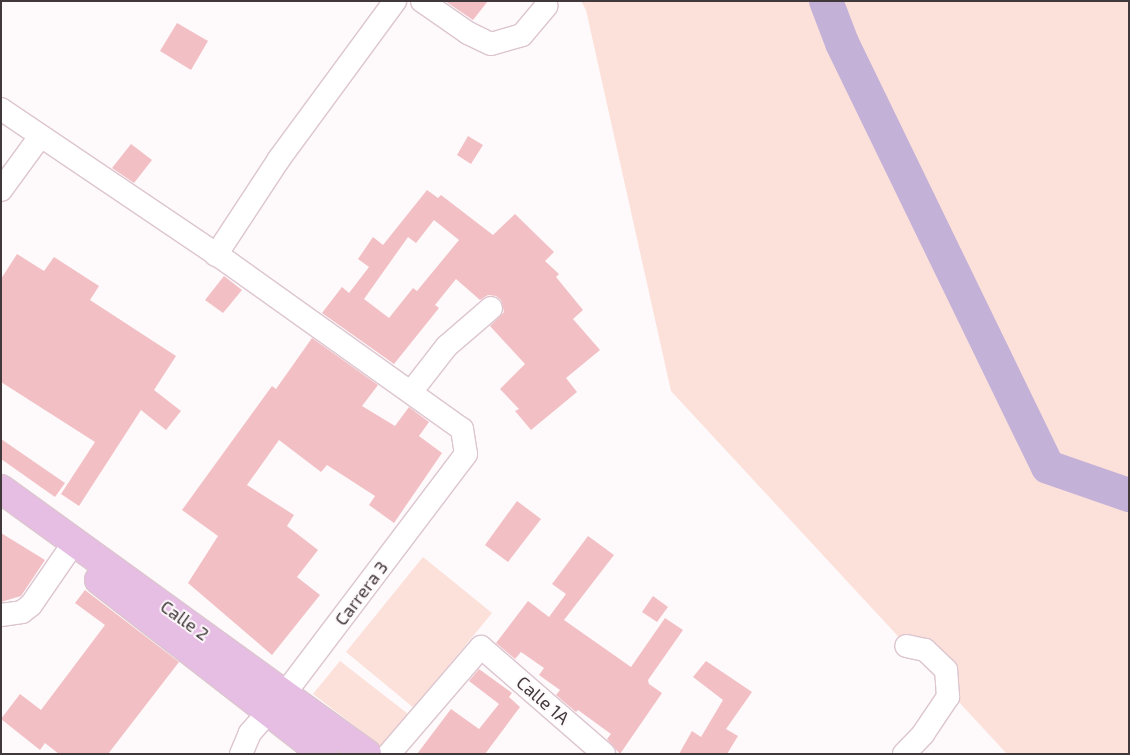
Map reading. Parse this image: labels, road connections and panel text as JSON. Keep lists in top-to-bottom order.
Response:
{
  "streets": {
    "main road": ["Calle 2"],
    "street": ["Carrera 3", "Calle 1A"]
  },
  "crossings": [
    ["Carrera 3", "Calle 2"]
  ]
}
